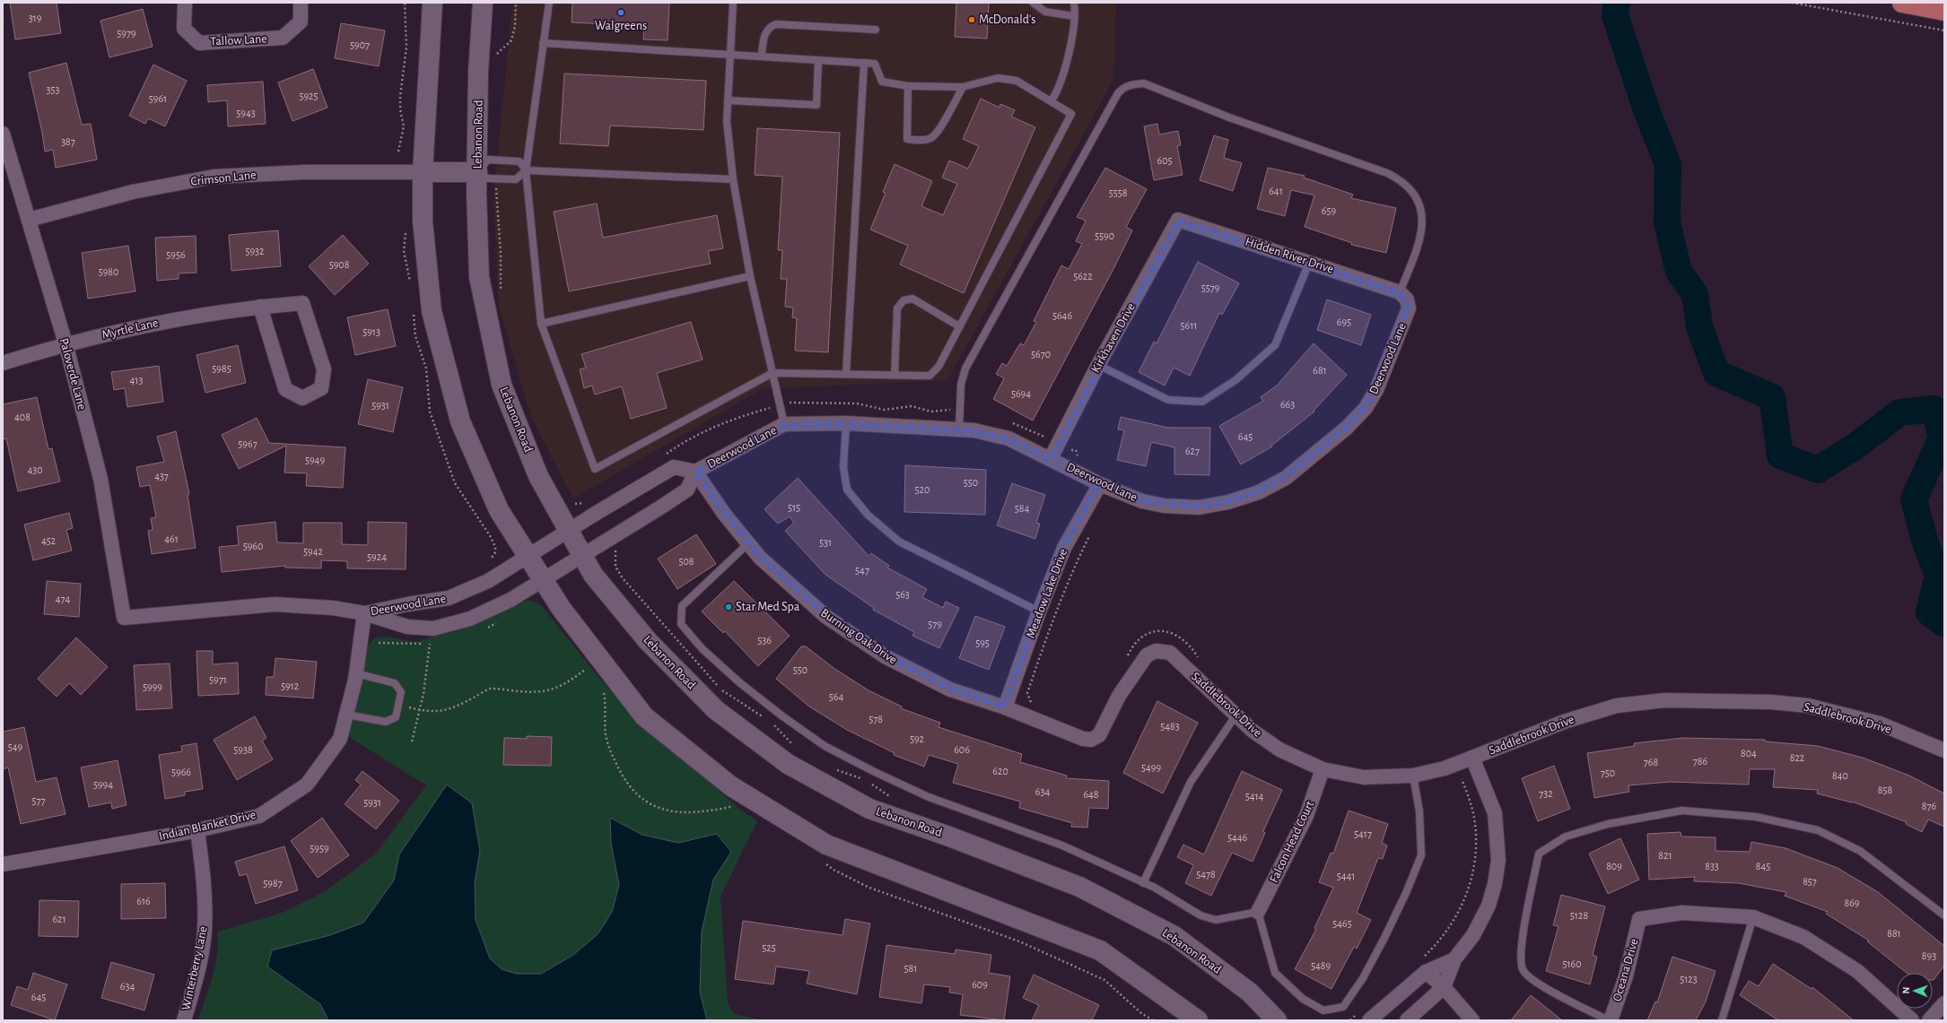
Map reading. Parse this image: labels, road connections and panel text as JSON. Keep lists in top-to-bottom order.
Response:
{
  "streets": {
    "main road": ["Lebanon Road"],
    "street": [
      "Tallow Lane",
      "Crimson Lane",
      "Hidden River Drive",
      "Myrtle Lane",
      "Kirkhaven Drive",
      "Deerwood Lane",
      "Paloverde Lane",
      "Meadow Lake Drive",
      "Burning Oak Drive",
      "Saddlebrook Drive",
      "Indian Blanket Drive",
      "Falcon Head Court",
      "Winterberry Lane",
      "Oceana Drive"
    ]
  },
  "crossings": [
    ["Lebanon Road", "Deerwood Lane"],
    ["Crimson Lane", "Paloverde Lane"],
    ["Hidden River Drive", "Kirkhaven Drive"],
    ["Hidden River Drive", "Deerwood Lane"],
    ["Myrtle Lane", "Paloverde Lane"],
    ["Kirkhaven Drive", "Deerwood Lane"],
    ["Deerwood Lane", "Paloverde Lane"],
    ["Deerwood Lane", "Meadow Lake Drive"],
    ["Deerwood Lane", "Burning Oak Drive"],
    ["Deerwood Lane", "Indian Blanket Drive"],
    ["Meadow Lake Drive", "Burning Oak Drive"],
    ["Burning Oak Drive", "Saddlebrook Drive"],
    ["Saddlebrook Drive", "Falcon Head Court"],
    ["Indian Blanket Drive", "Winterberry Lane"]
  ],
  "places": ["Walgreens", "McDonald's", "Star Med Spa"],
  "house_numbers": [
    "319",
    "5979",
    "5907",
    "353",
    "5925",
    "5961",
    "5943",
    "387",
    "605",
    "641",
    "5558",
    "659",
    "5590",
    "5932",
    "5956",
    "5908",
    "5980",
    "5622",
    "5579",
    "5646",
    "695",
    "5611",
    "5913",
    "5670",
    "5985",
    "681",
    "413",
    "5694",
    "663",
    "5931",
    "408",
    "645",
    "5967",
    "627",
    "5949",
    "430",
    "437",
    "550",
    "520",
    "515",
    "584",
    "461",
    "452",
    "531",
    "5960",
    "5942",
    "5924",
    "508",
    "547",
    "563",
    "474",
    "579",
    "536",
    "595",
    "550",
    "5971",
    "5912",
    "5999",
    "564",
    "578",
    "5483",
    "592",
    "549",
    "5938",
    "606",
    "804",
    "822",
    "786",
    "768",
    "5499",
    "620",
    "5966",
    "750",
    "840",
    "5994",
    "858",
    "634",
    "732",
    "648",
    "5414",
    "577",
    "5931",
    "876",
    "5417",
    "5446",
    "5959",
    "821",
    "809",
    "833",
    "845",
    "5478",
    "5441",
    "857",
    "5987",
    "616",
    "869",
    "5128",
    "621",
    "5465",
    "881",
    "525",
    "893",
    "5160",
    "5489",
    "581",
    "5123",
    "609",
    "634",
    "645"
  ],
  "north": "left"
}
